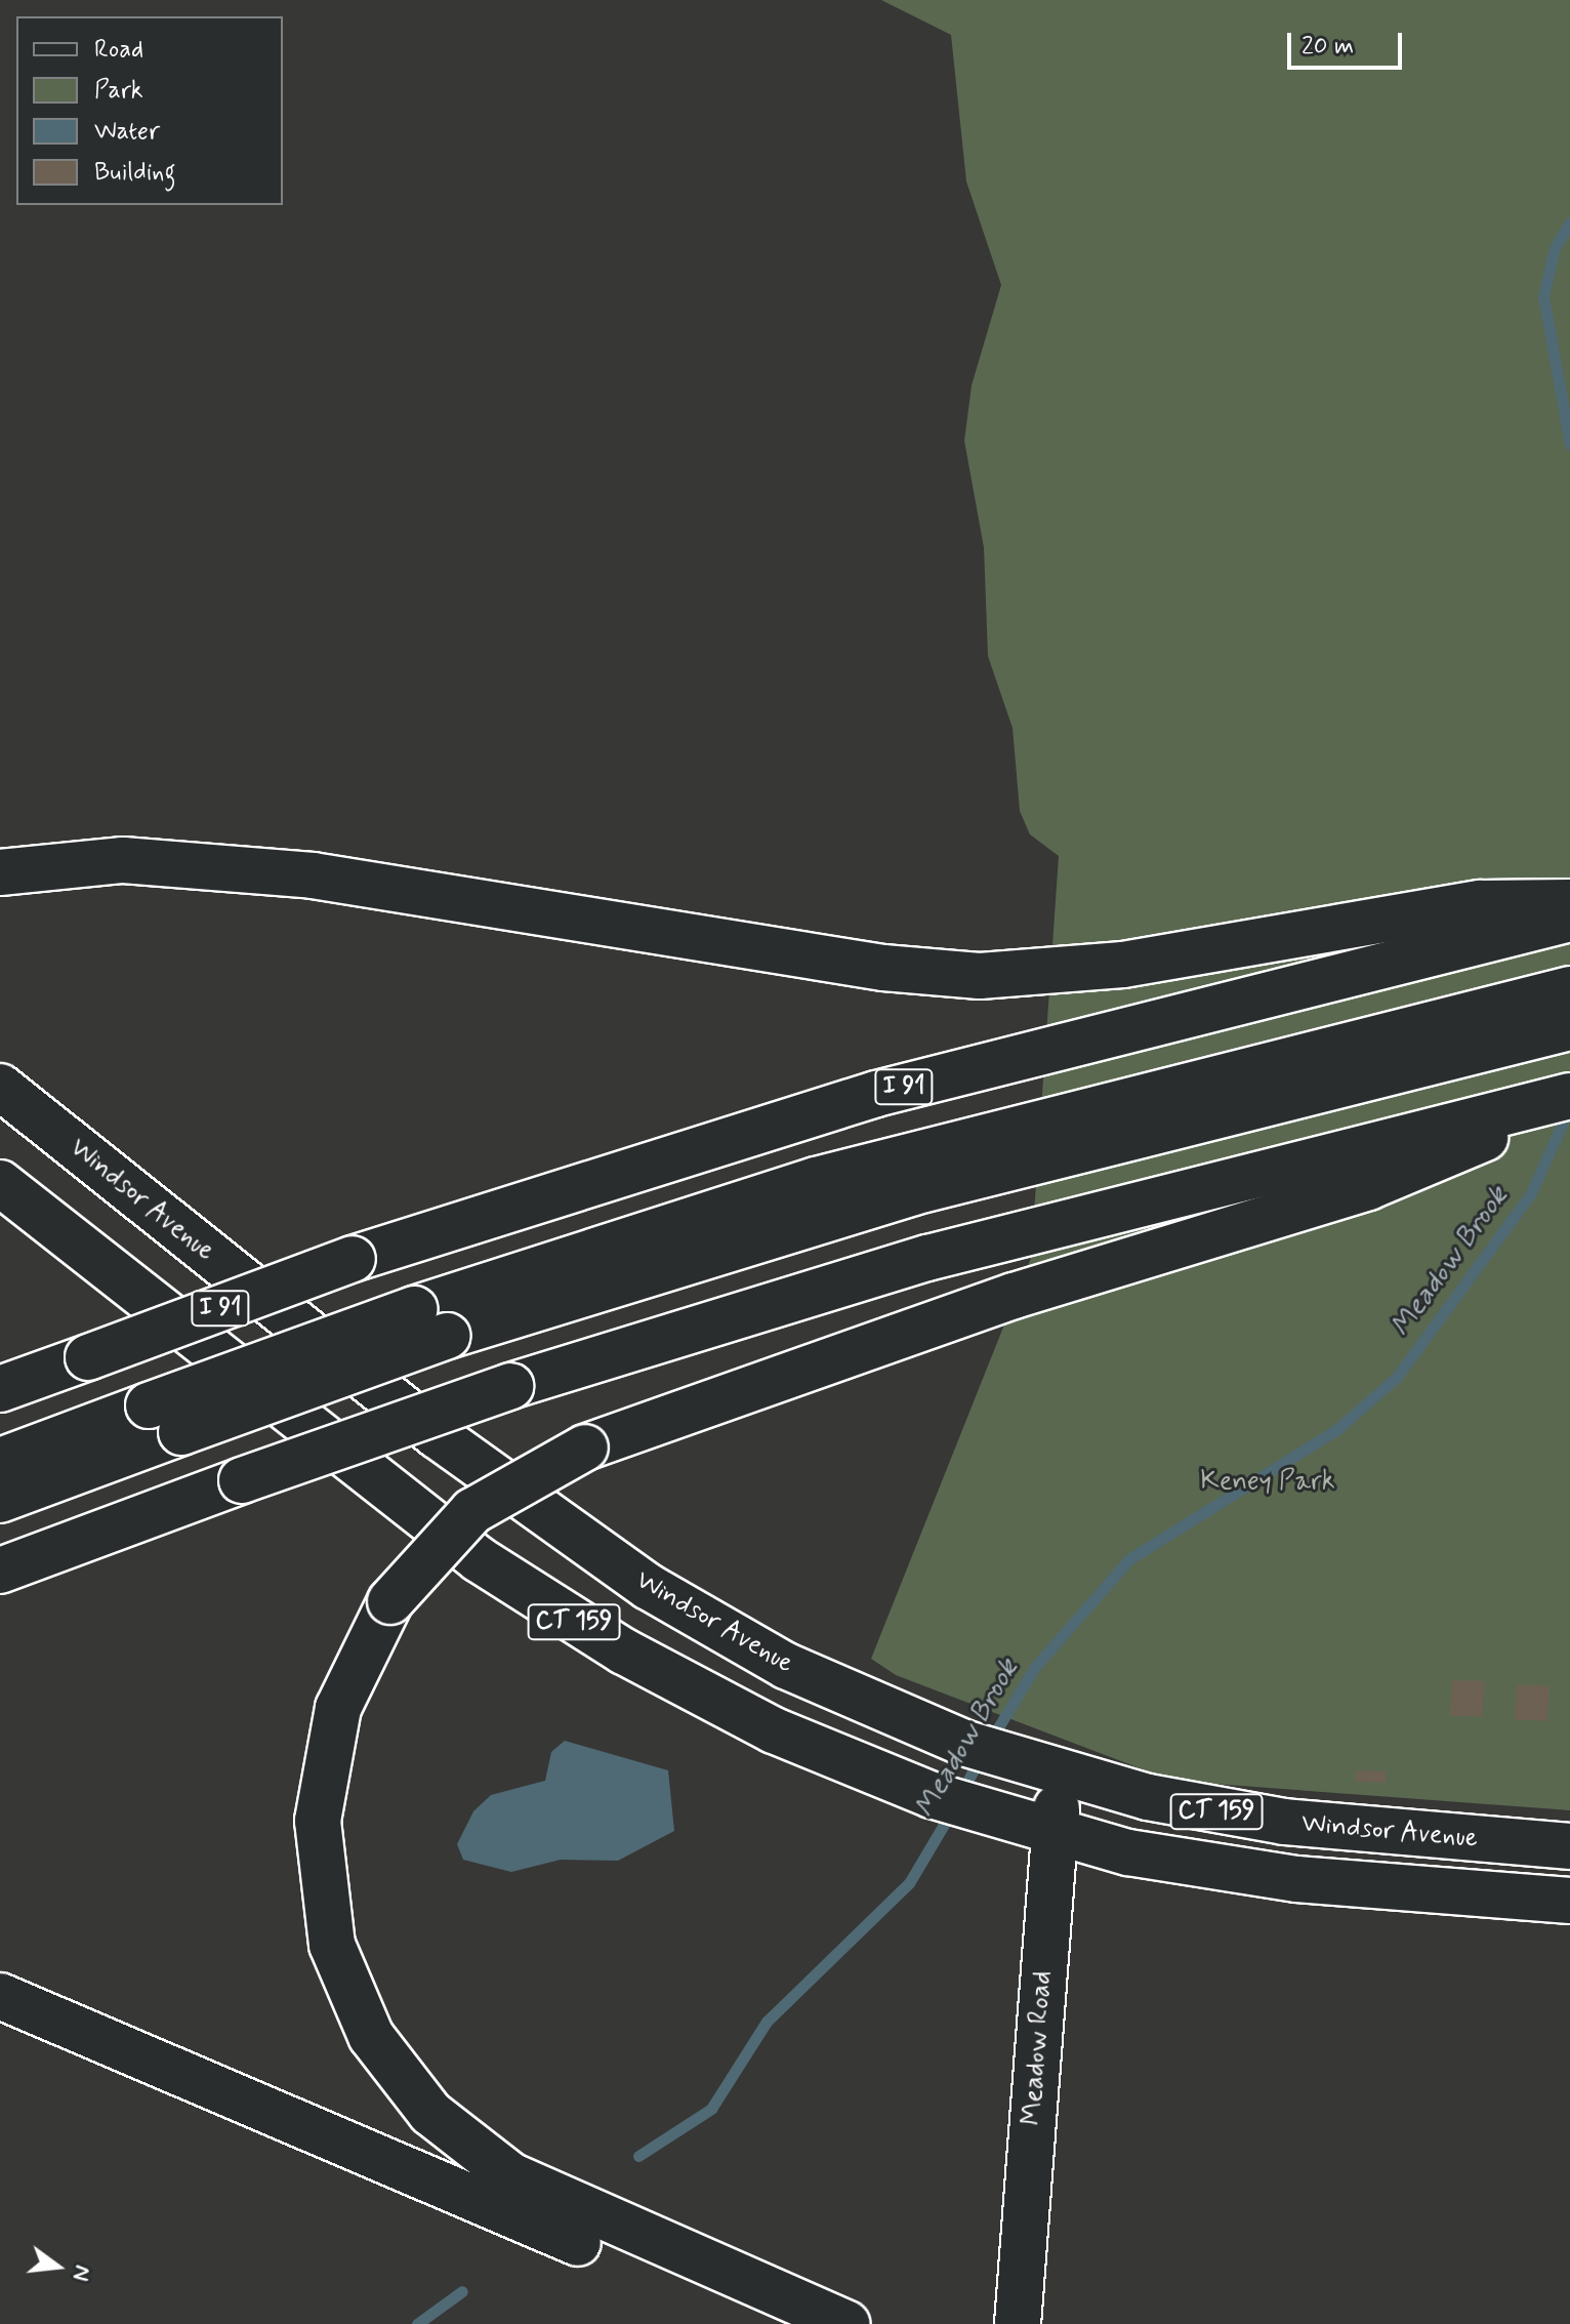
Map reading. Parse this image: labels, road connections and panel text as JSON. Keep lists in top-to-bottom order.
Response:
{
  "streets": {
    "main road": [
      "I 91",
      "Windsor Avenue",
      "CT 159",
      "Meadow Road"
    ]
  },
  "crossings": [
    ["Windsor Avenue", "Meadow Road"]
  ],
  "water": ["Meadow Brook"],
  "parks": ["Keney Park"],
  "legend": [
    "Road",
    "Park",
    "Water",
    "Building"
  ],
  "scale_bar": "20 m",
  "north": "right"
}
